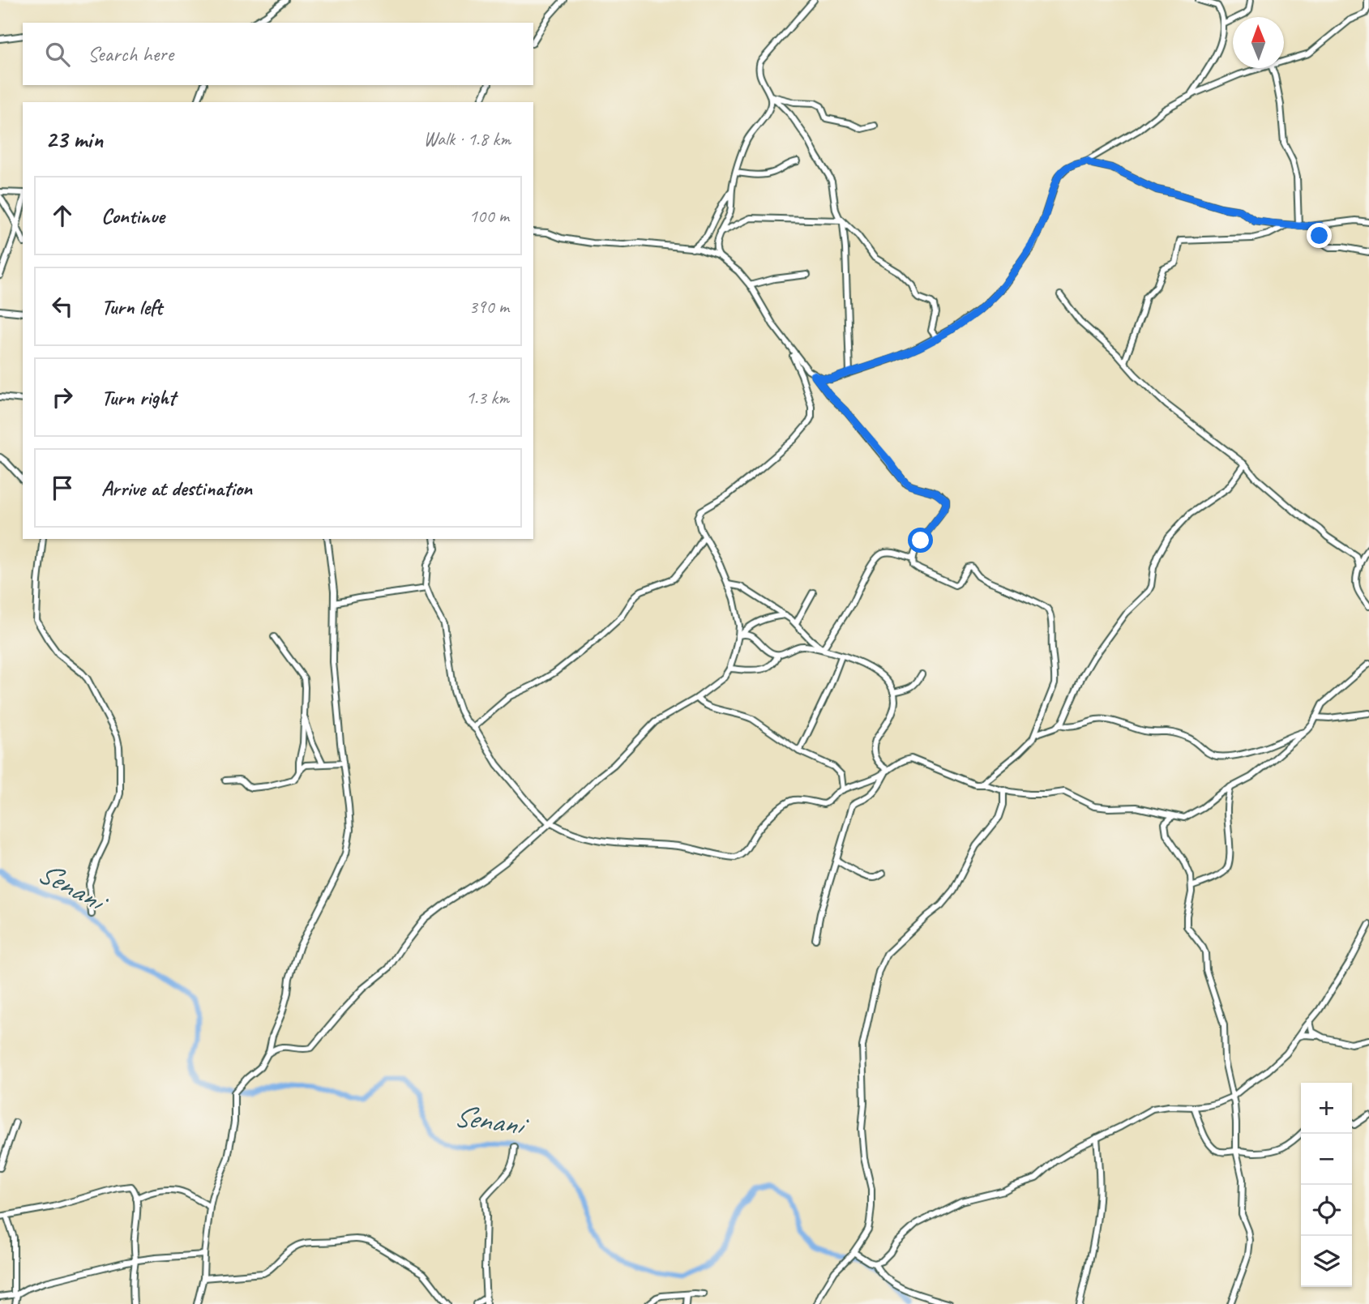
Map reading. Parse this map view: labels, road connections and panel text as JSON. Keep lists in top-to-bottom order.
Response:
{
  "water": ["Senani"],
  "north": "top",
  "page": {
    "search": "Search here",
    "heading": ["23 min", "Walk · 1.8 km"],
    "list": [
      ["Continue", "100 m"],
      ["Turn left", "390 m"],
      ["Turn right", "1.3 km"],
      "Arrive at destination"
    ],
    "map_buttons": ["+", "−"]
  }
}
